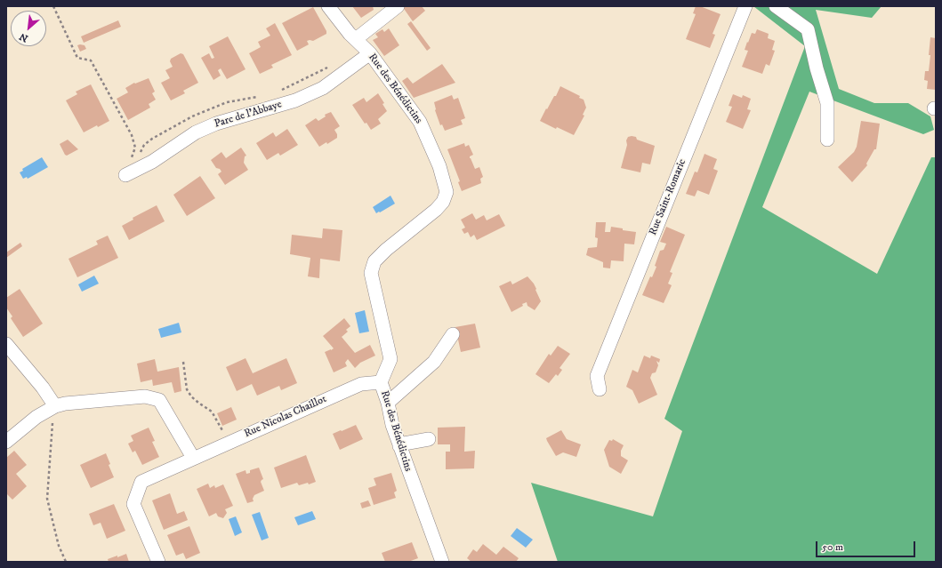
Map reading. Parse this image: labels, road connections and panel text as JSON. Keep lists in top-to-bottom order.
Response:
{
  "streets": {
    "street": [
      "Rue des Bénédictins",
      "Parc de l'Abbaye",
      "Rue Saint-Romaric",
      "Rue Nicolas Chaillot"
    ]
  },
  "crossings": [
    ["Rue des Bénédictins", "Parc de l'Abbaye"],
    ["Rue des Bénédictins", "Rue Nicolas Chaillot"]
  ],
  "scale_bar": "50 m",
  "north": "bottom left"
}
